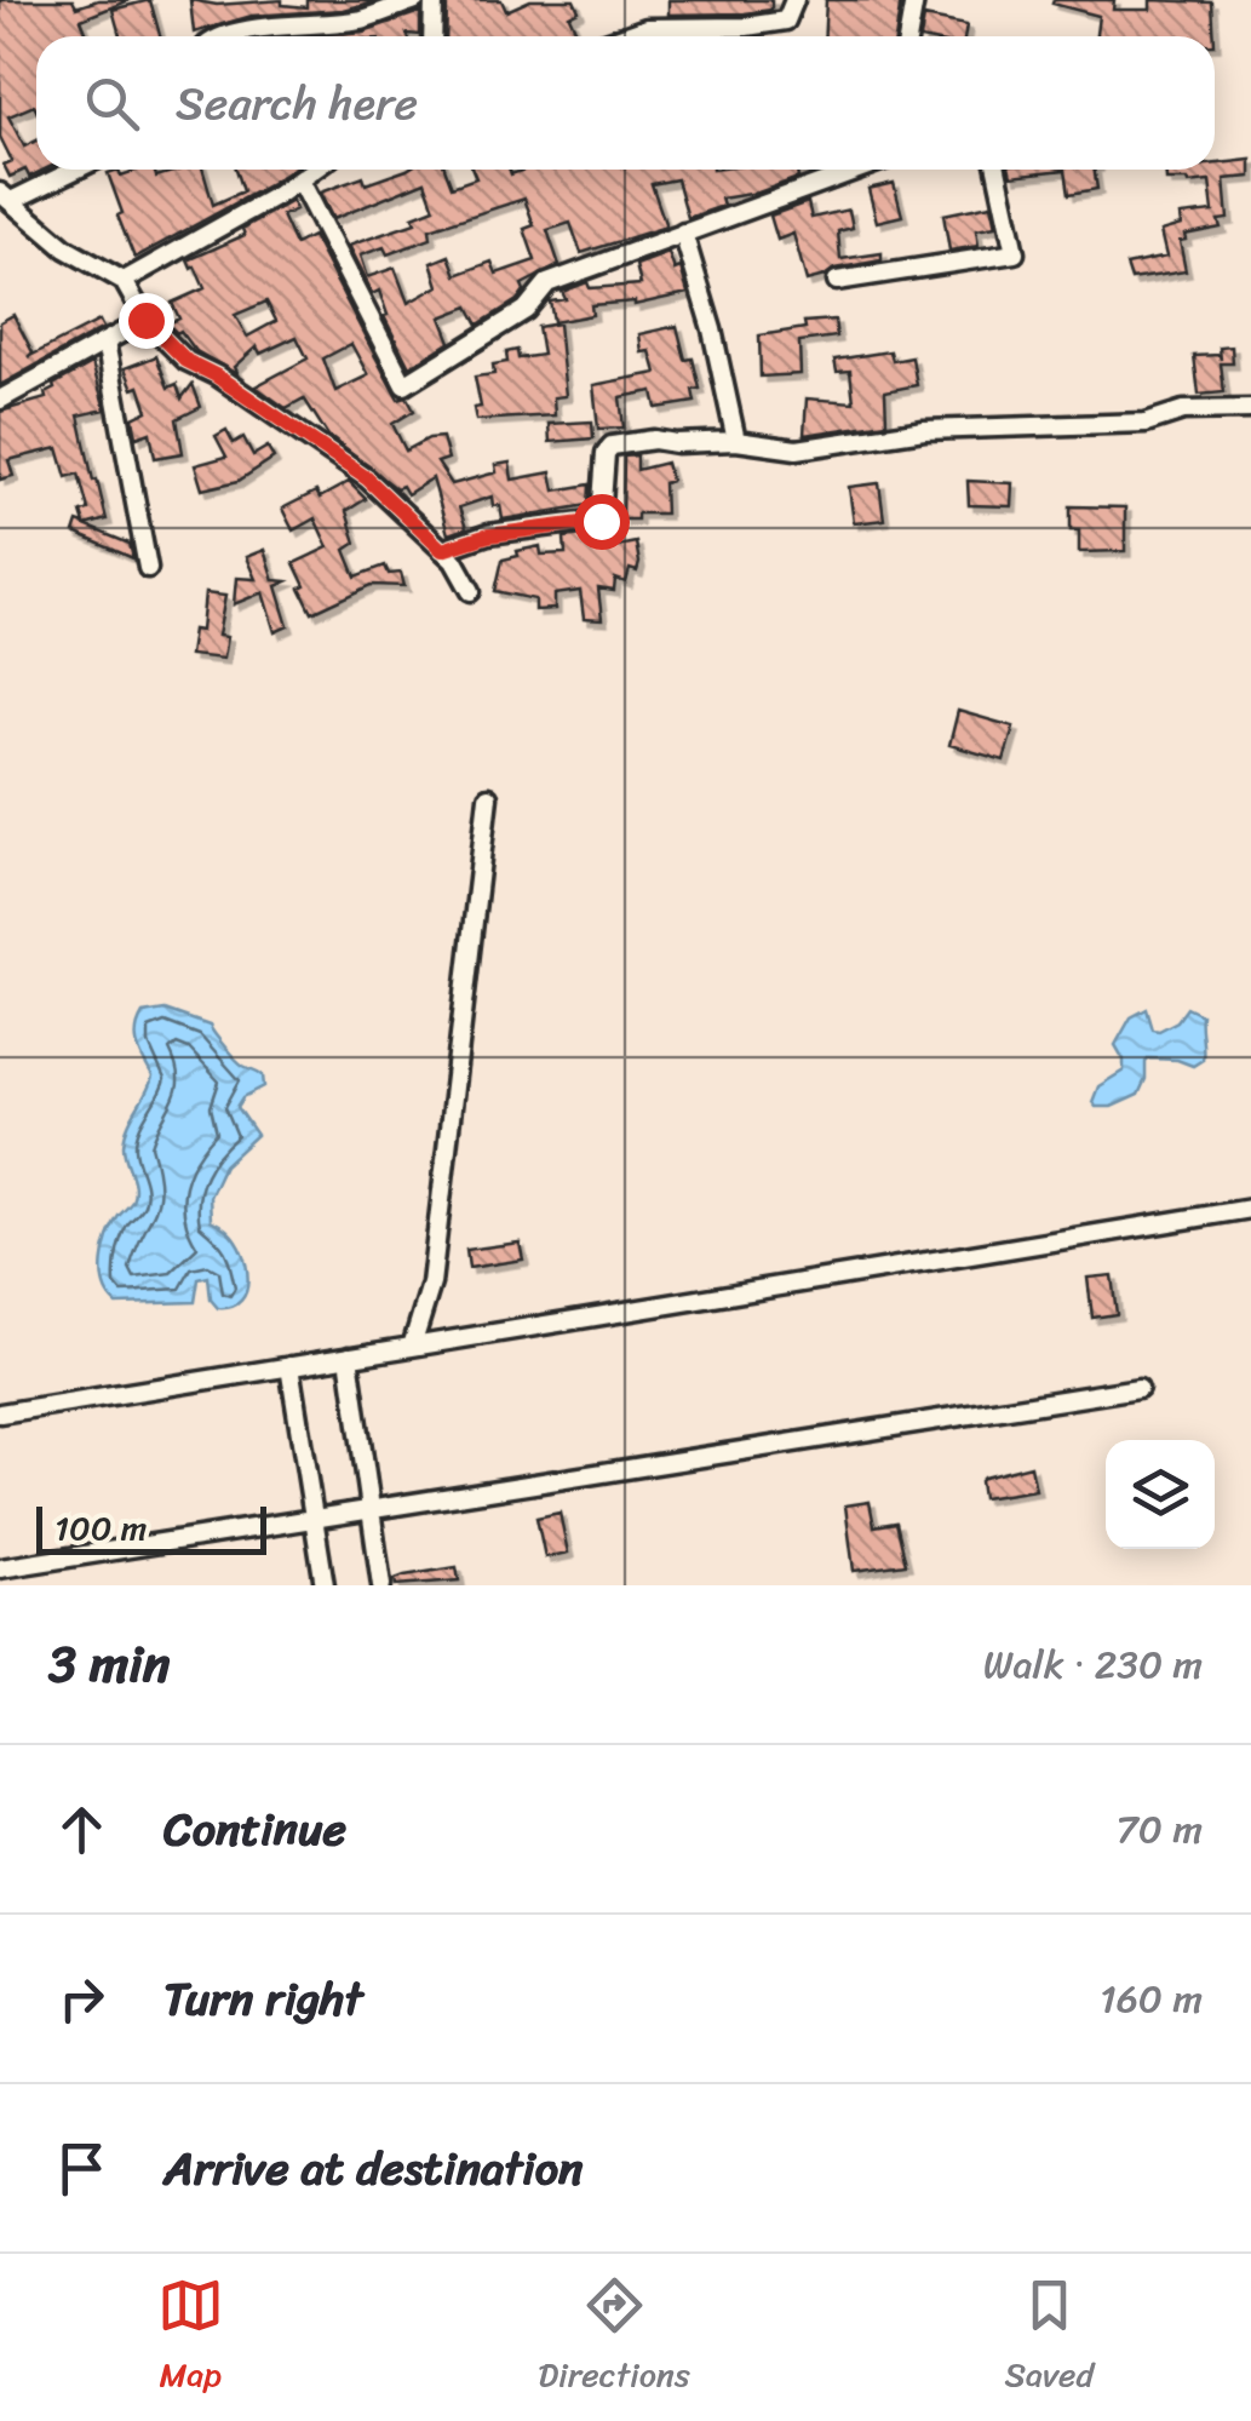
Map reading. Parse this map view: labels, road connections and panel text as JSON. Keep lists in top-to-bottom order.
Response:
{
  "scale_bar": "100 m",
  "page": {
    "search": "Search here",
    "scale": "100 m",
    "heading": ["3 min", "Walk · 230 m"],
    "list": [
      ["Continue", "70 m"],
      ["Turn right", "160 m"],
      "Arrive at destination"
    ],
    "nav": ["Map", "Directions", "Saved"]
  }
}
